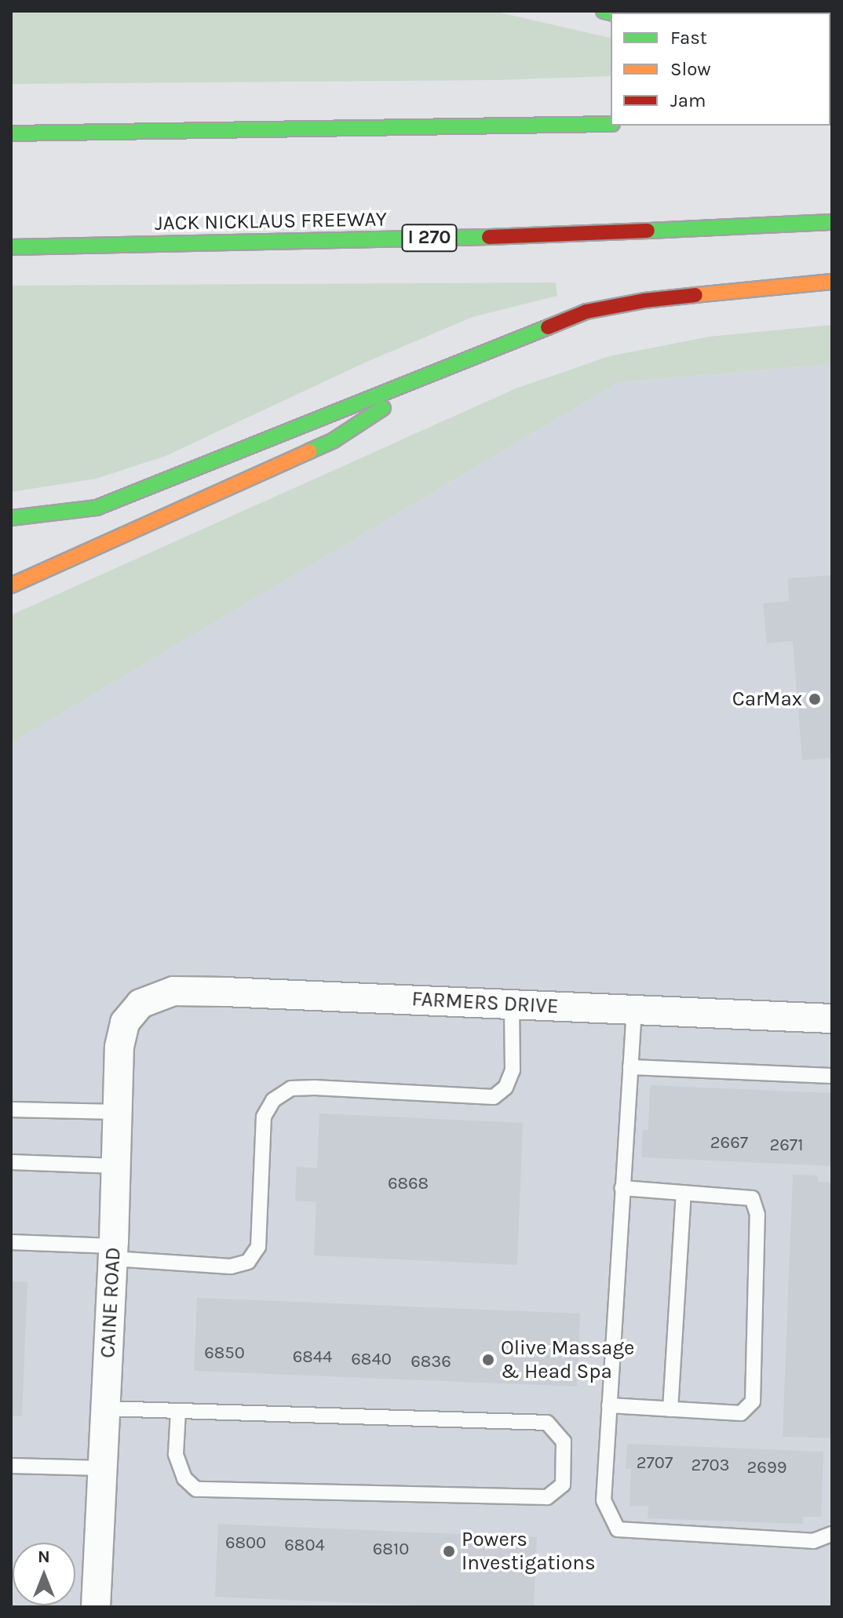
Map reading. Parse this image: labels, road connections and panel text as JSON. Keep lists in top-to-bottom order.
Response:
{
  "streets": {
    "highway": ["JACK NICKLAUS FREEWAY", "I 270"],
    "street": ["FARMERS DRIVE", "CAINE ROAD"]
  },
  "crossings": [
    ["FARMERS DRIVE", "CAINE ROAD"]
  ],
  "places": ["CarMax", "Olive Massage & Head Spa", "Powers Investigations"],
  "house_numbers": [
    "2667",
    "2671",
    "6868",
    "6850",
    "6844",
    "6840",
    "6836",
    "2707",
    "2703",
    "2699",
    "6800",
    "6804",
    "6810"
  ],
  "legend": ["Fast", "Slow", "Jam"],
  "north": "top"
}
